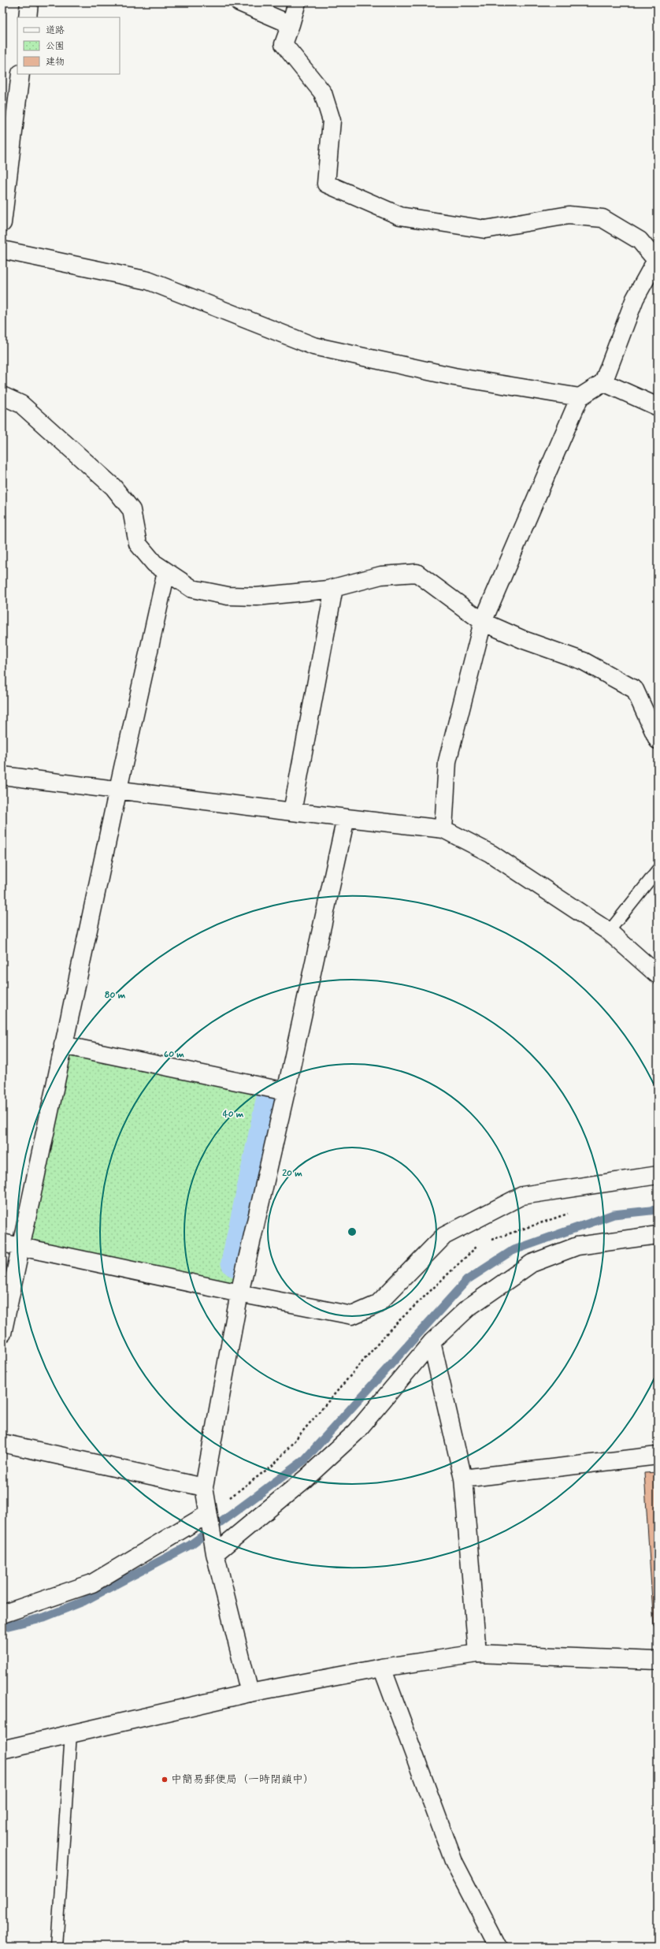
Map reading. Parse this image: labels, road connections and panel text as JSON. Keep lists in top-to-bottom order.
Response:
{
  "places": ["中簡易郵便局（一時閉鎖中）"],
  "legend": ["道路", "公園", "建物"],
  "rings": [
    "80 m",
    "60 m",
    "40 m",
    "20 m"
  ]
}
